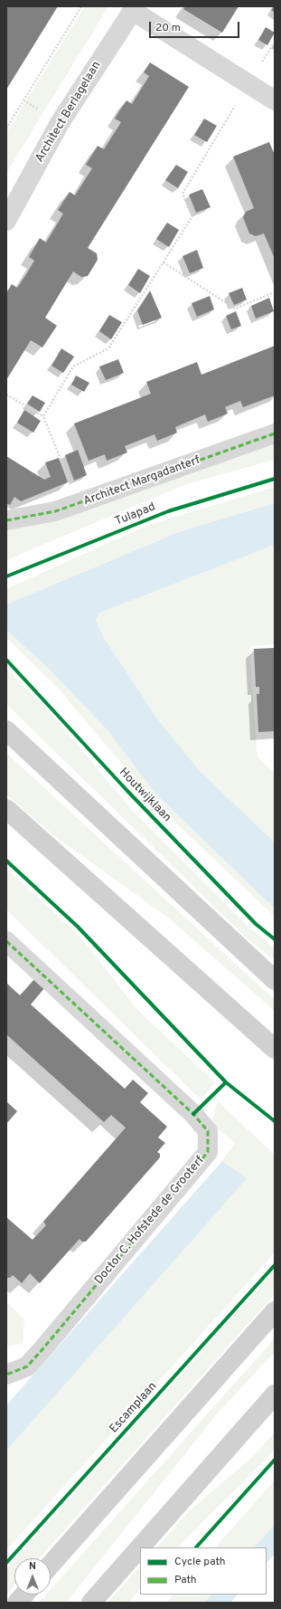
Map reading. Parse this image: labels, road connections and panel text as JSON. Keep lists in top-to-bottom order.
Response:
{
  "streets": {
    "street": ["Architect Berlagelaan", "Architect Margadanterf", "Doctor C. Hofstede de Grooterf"],
    "cycle path": ["Tulapad", "Houtwijklaan", "Escamplaan"]
  },
  "legend": ["Cycle path", "Path"],
  "scale_bar": "20 m",
  "north": "top"
}
